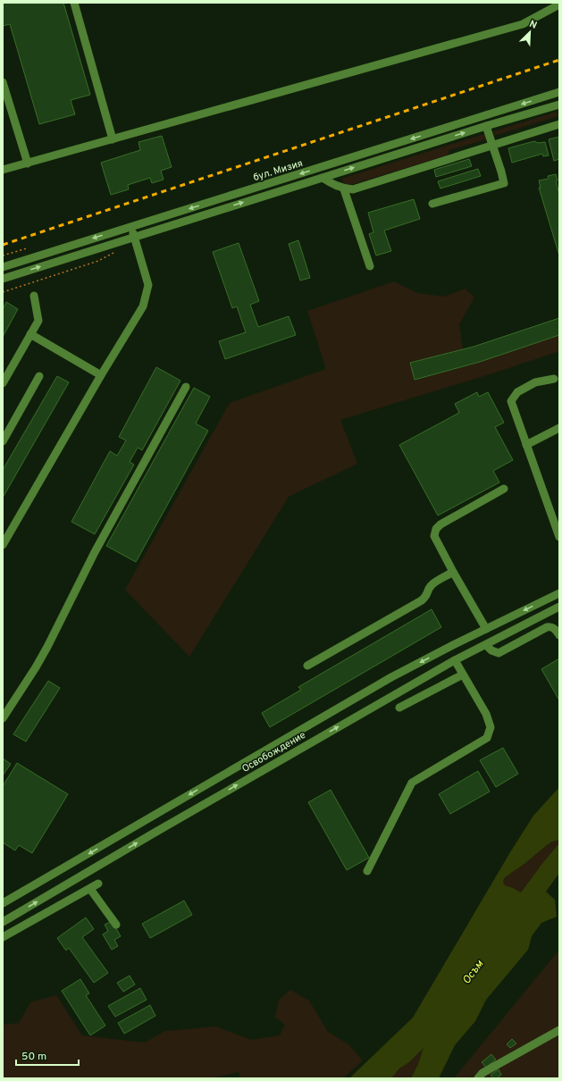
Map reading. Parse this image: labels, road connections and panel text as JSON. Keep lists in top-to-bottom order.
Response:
{
  "streets": {
    "street": ["бул. Мизия", "Освобождение"]
  },
  "water": ["Осъм"],
  "scale_bar": "50 m",
  "north": "top right"
}
